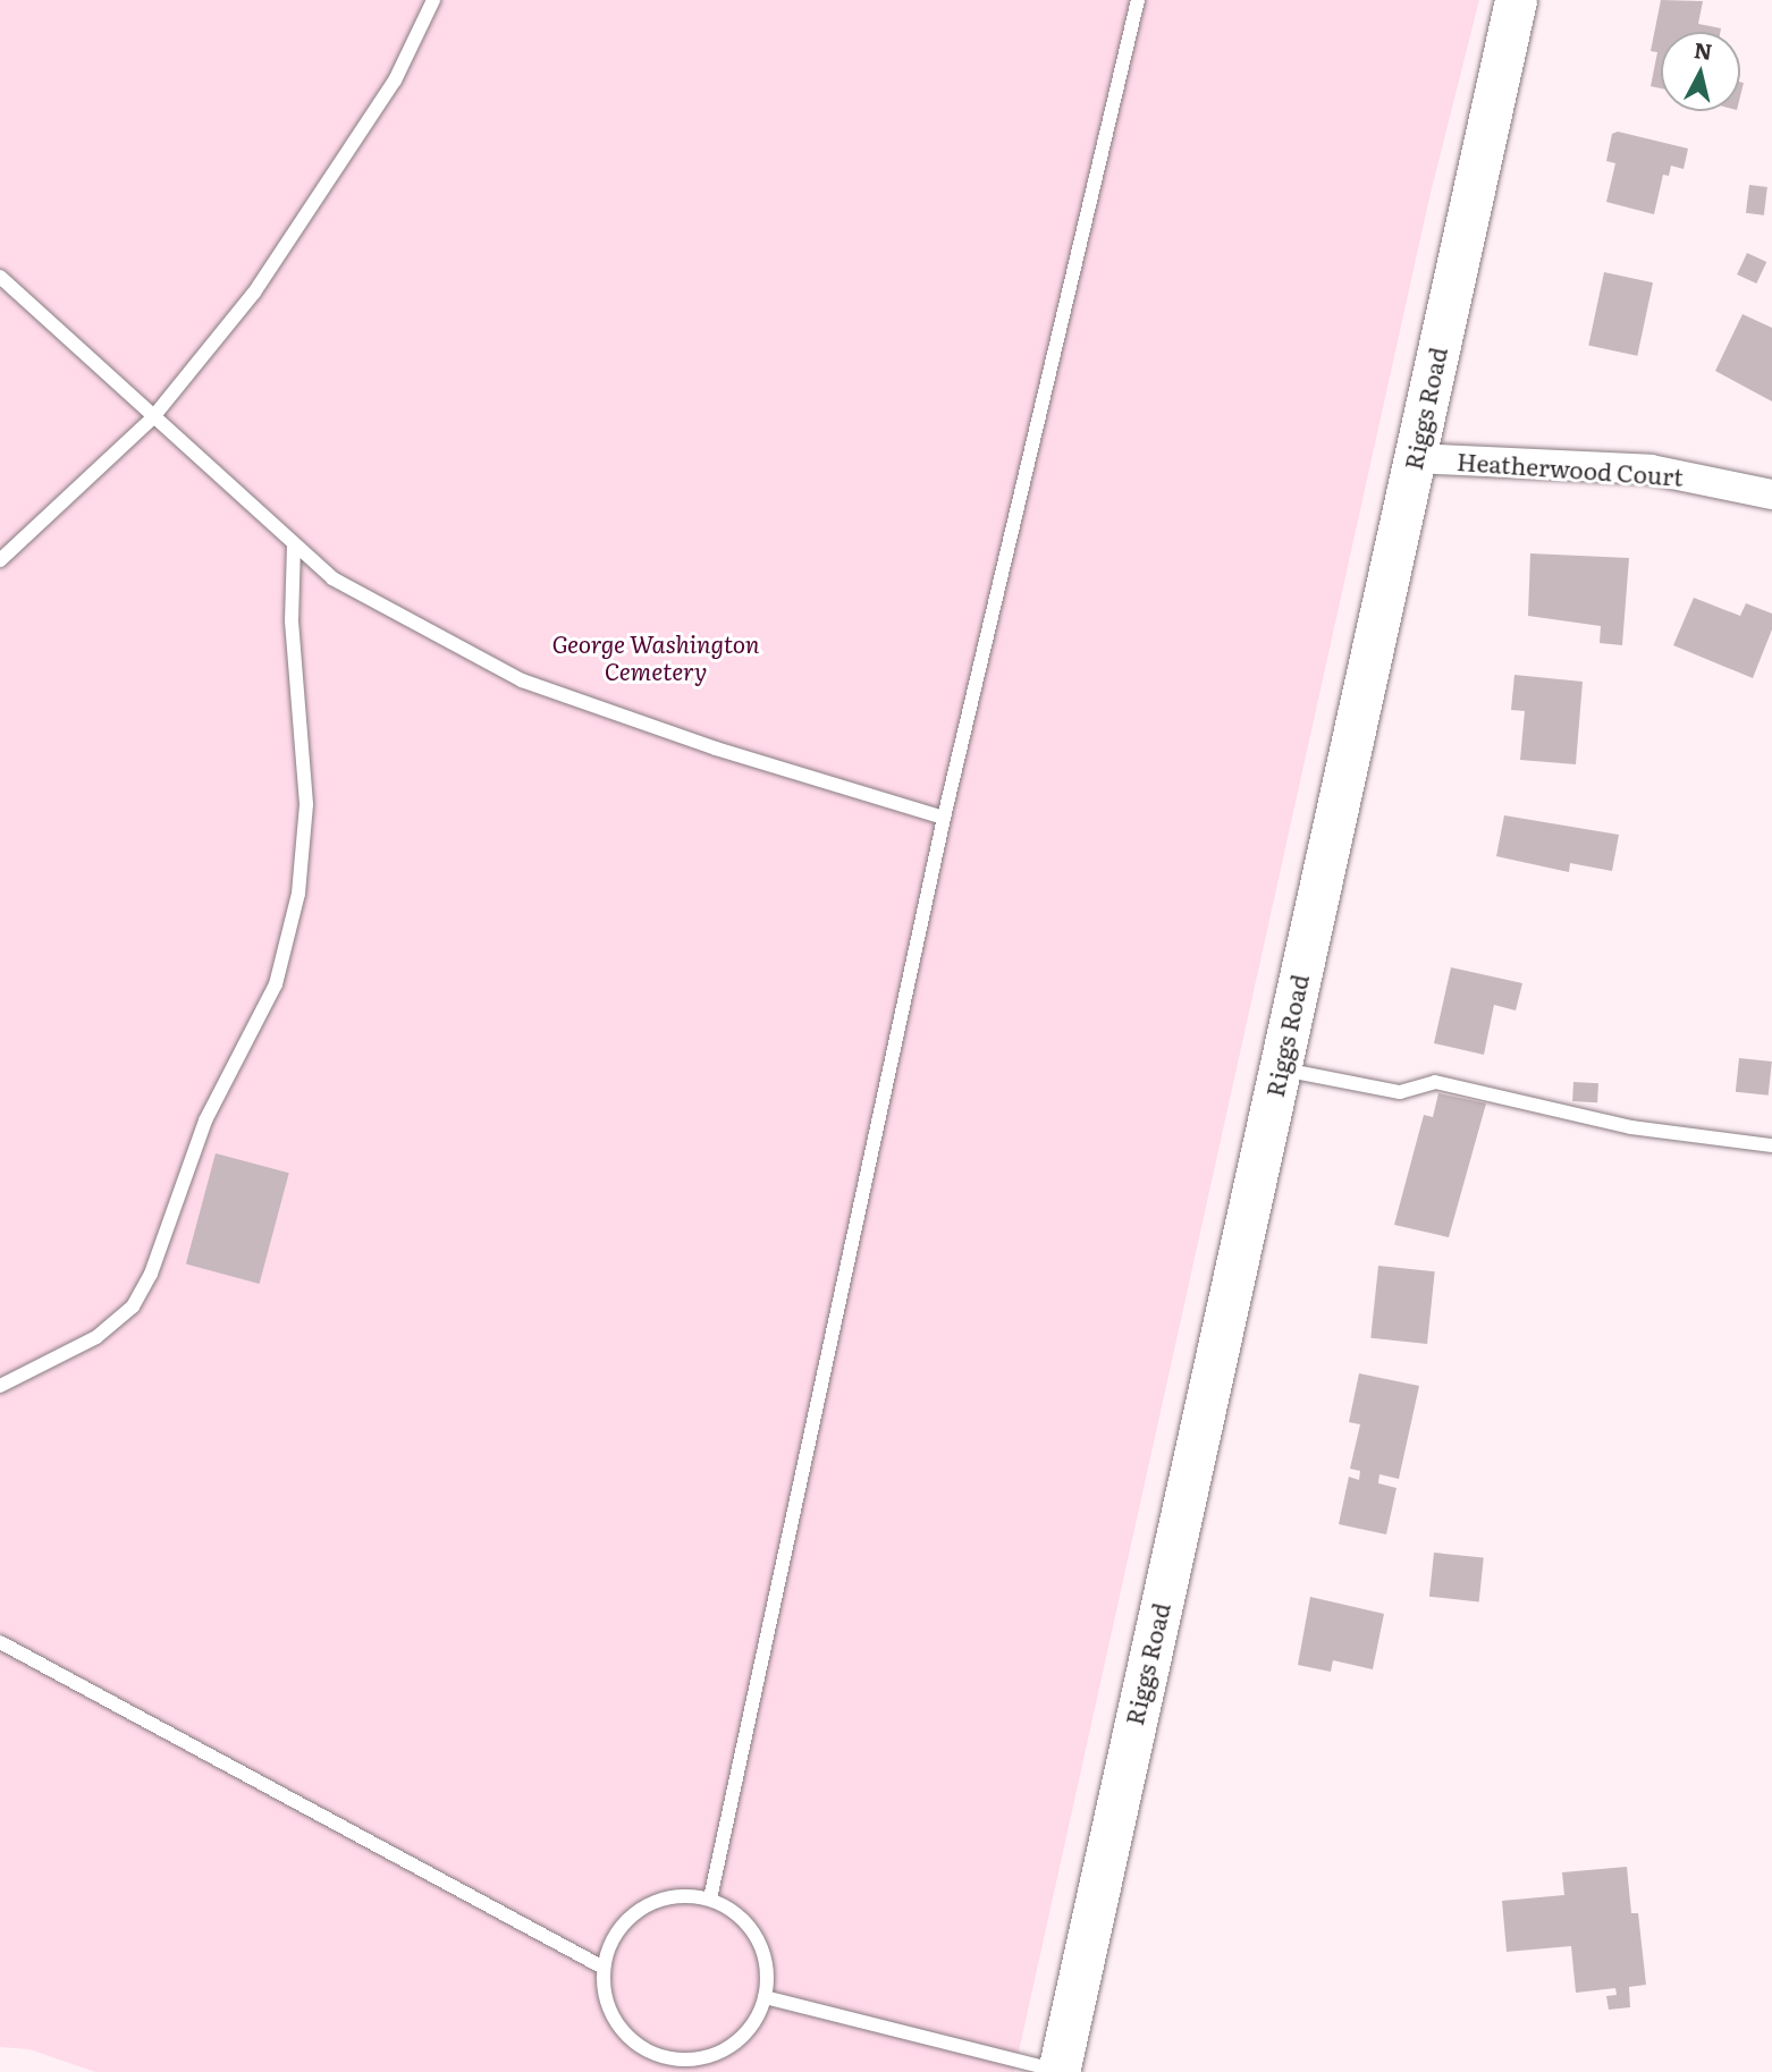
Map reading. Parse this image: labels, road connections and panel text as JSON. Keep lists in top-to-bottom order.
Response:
{
  "streets": {
    "main road": ["Riggs Road"],
    "street": ["Heatherwood Court"]
  },
  "crossings": [
    ["Riggs Road", "Heatherwood Court"]
  ],
  "parks": ["George Washington Cemetery"],
  "north": "top"
}
